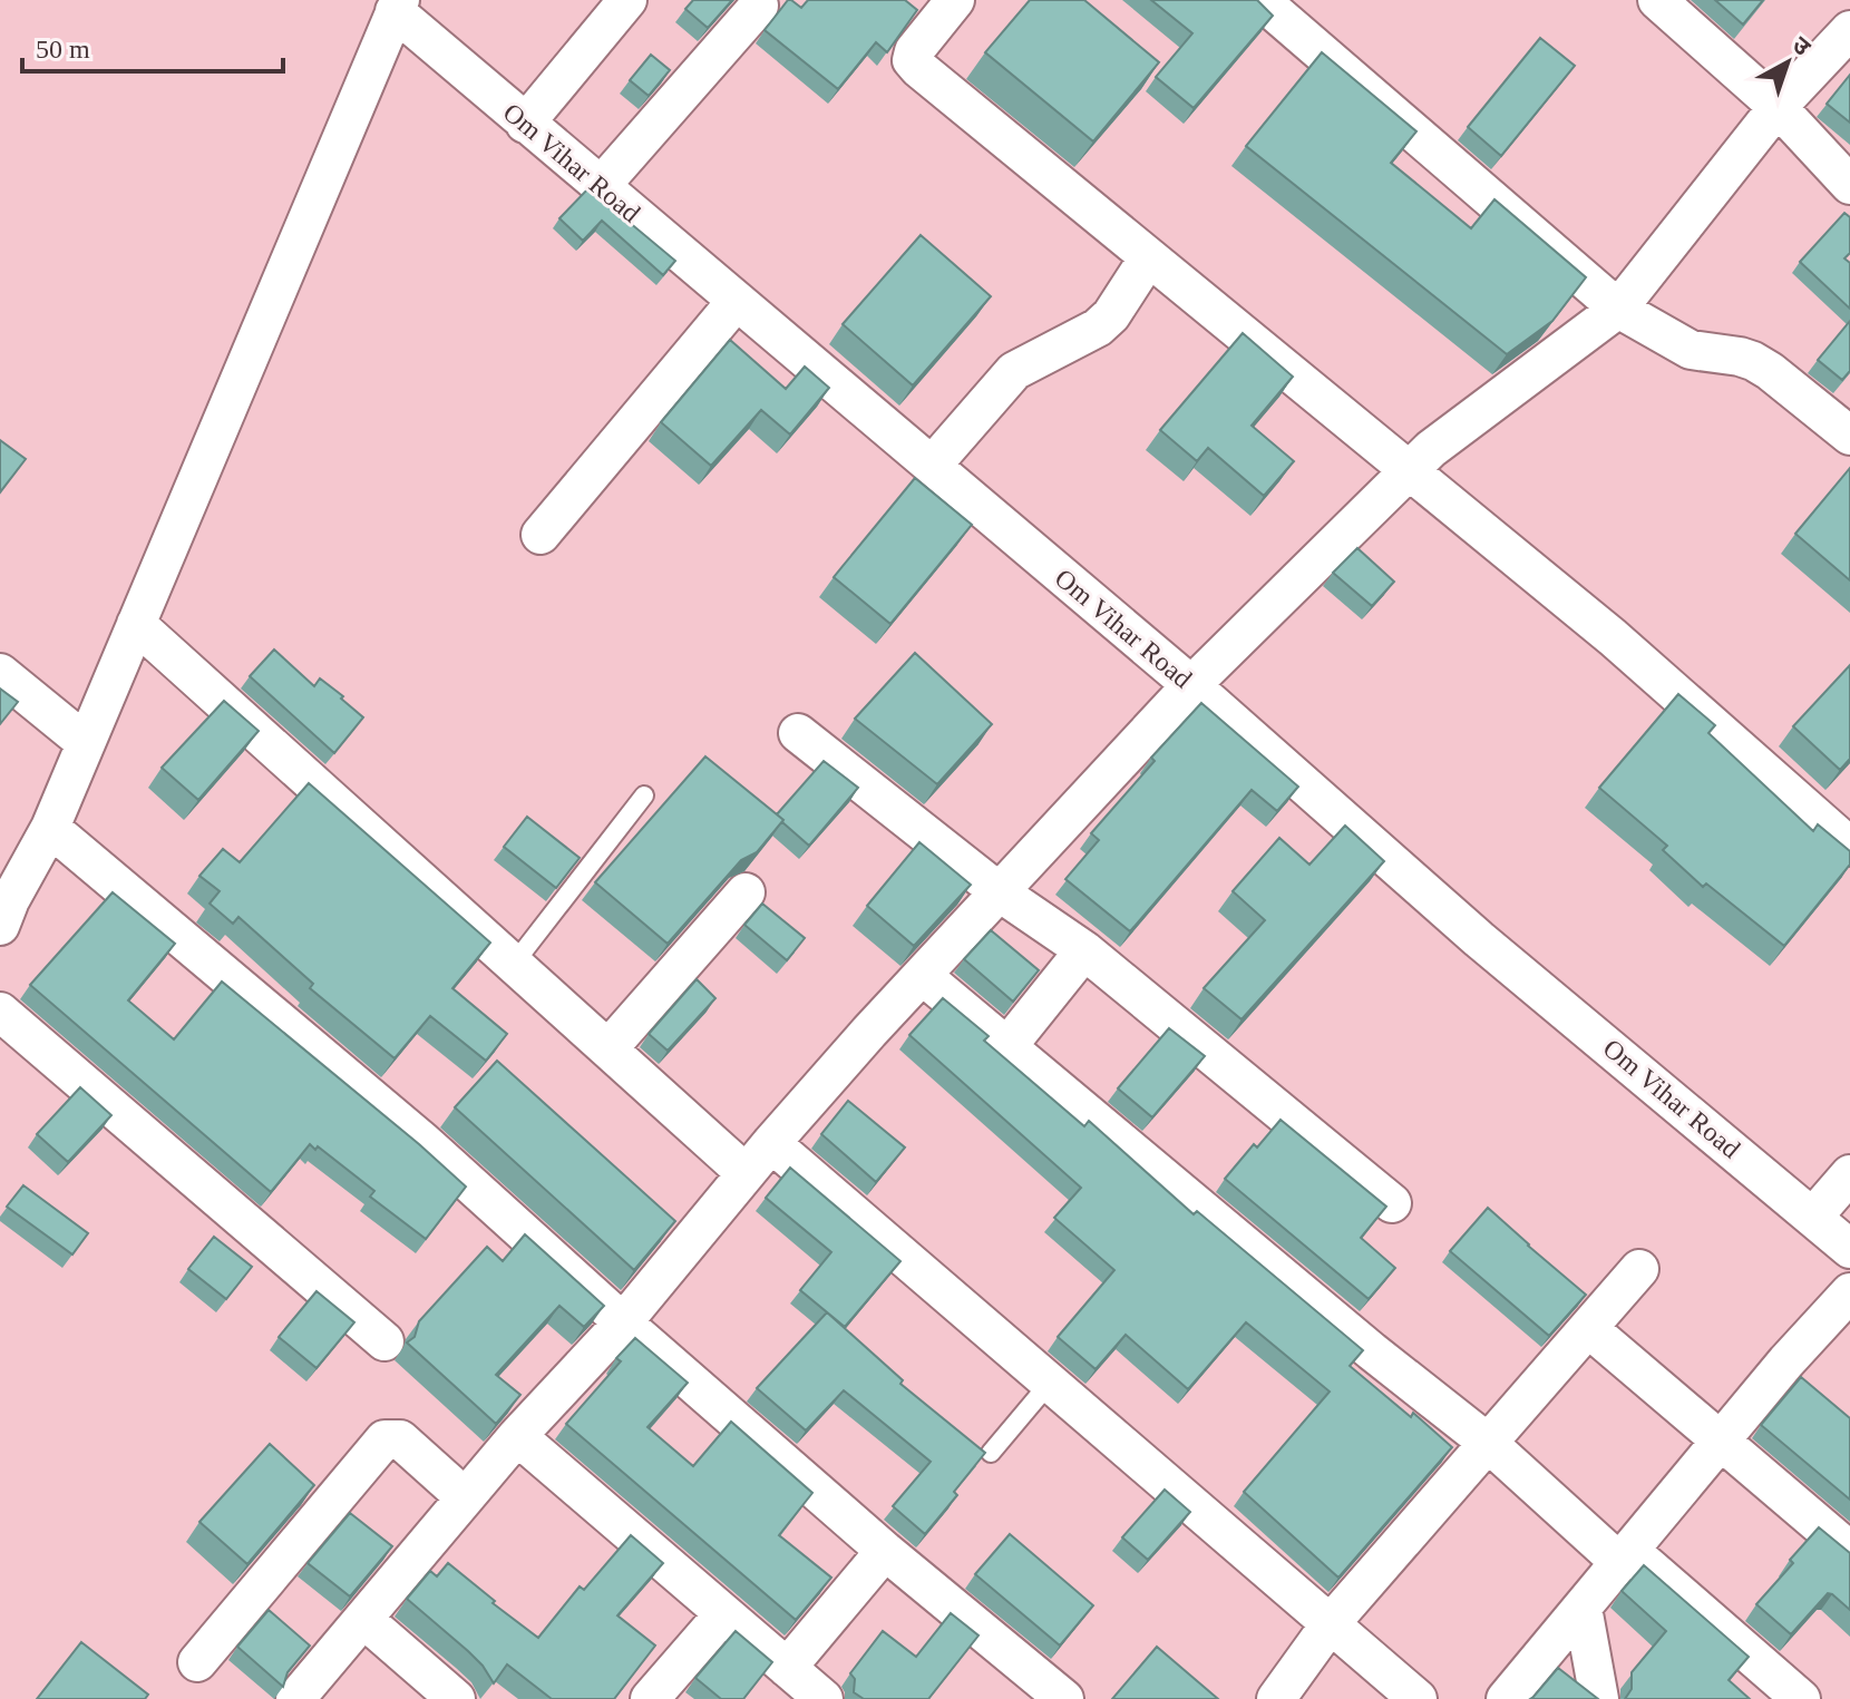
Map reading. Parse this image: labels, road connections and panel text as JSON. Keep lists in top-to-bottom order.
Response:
{
  "streets": {
    "street": ["Om Vihar Road"]
  },
  "scale_bar": "50 m",
  "north": "top right"
}
